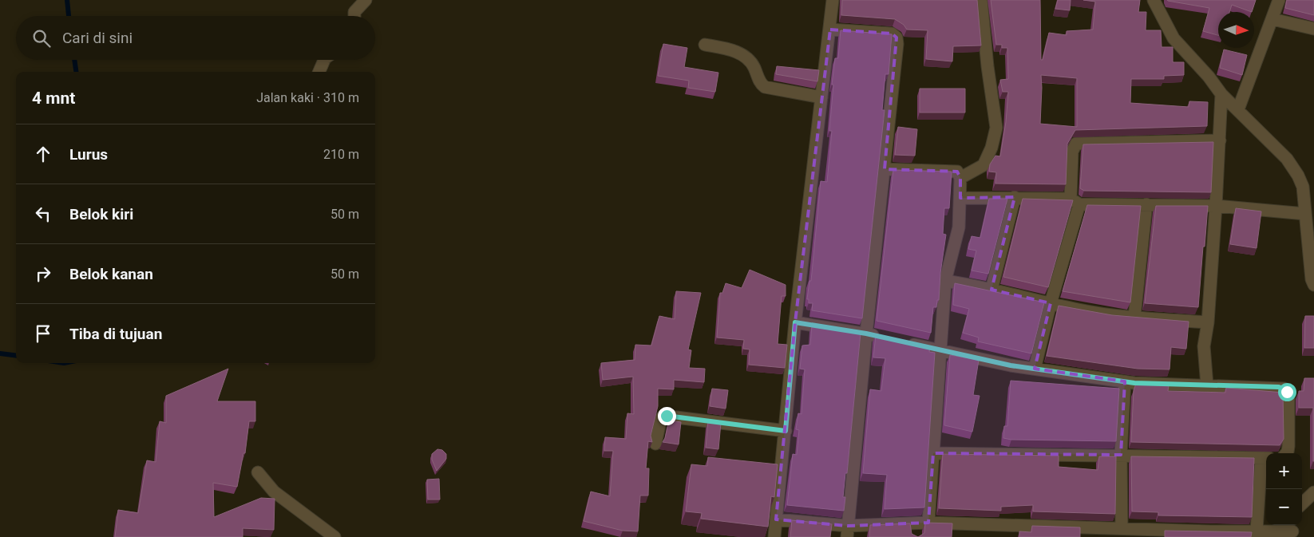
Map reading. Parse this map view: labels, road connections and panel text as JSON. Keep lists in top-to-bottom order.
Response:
{
  "north": "right",
  "page": {
    "search": "Cari di sini",
    "heading": ["4 mnt", "Jalan kaki · 310 m"],
    "list": [
      ["Lurus", "210 m"],
      ["Belok kiri", "50 m"],
      ["Belok kanan", "50 m"],
      "Tiba di tujuan"
    ],
    "map_buttons": ["+", "−"]
  }
}
